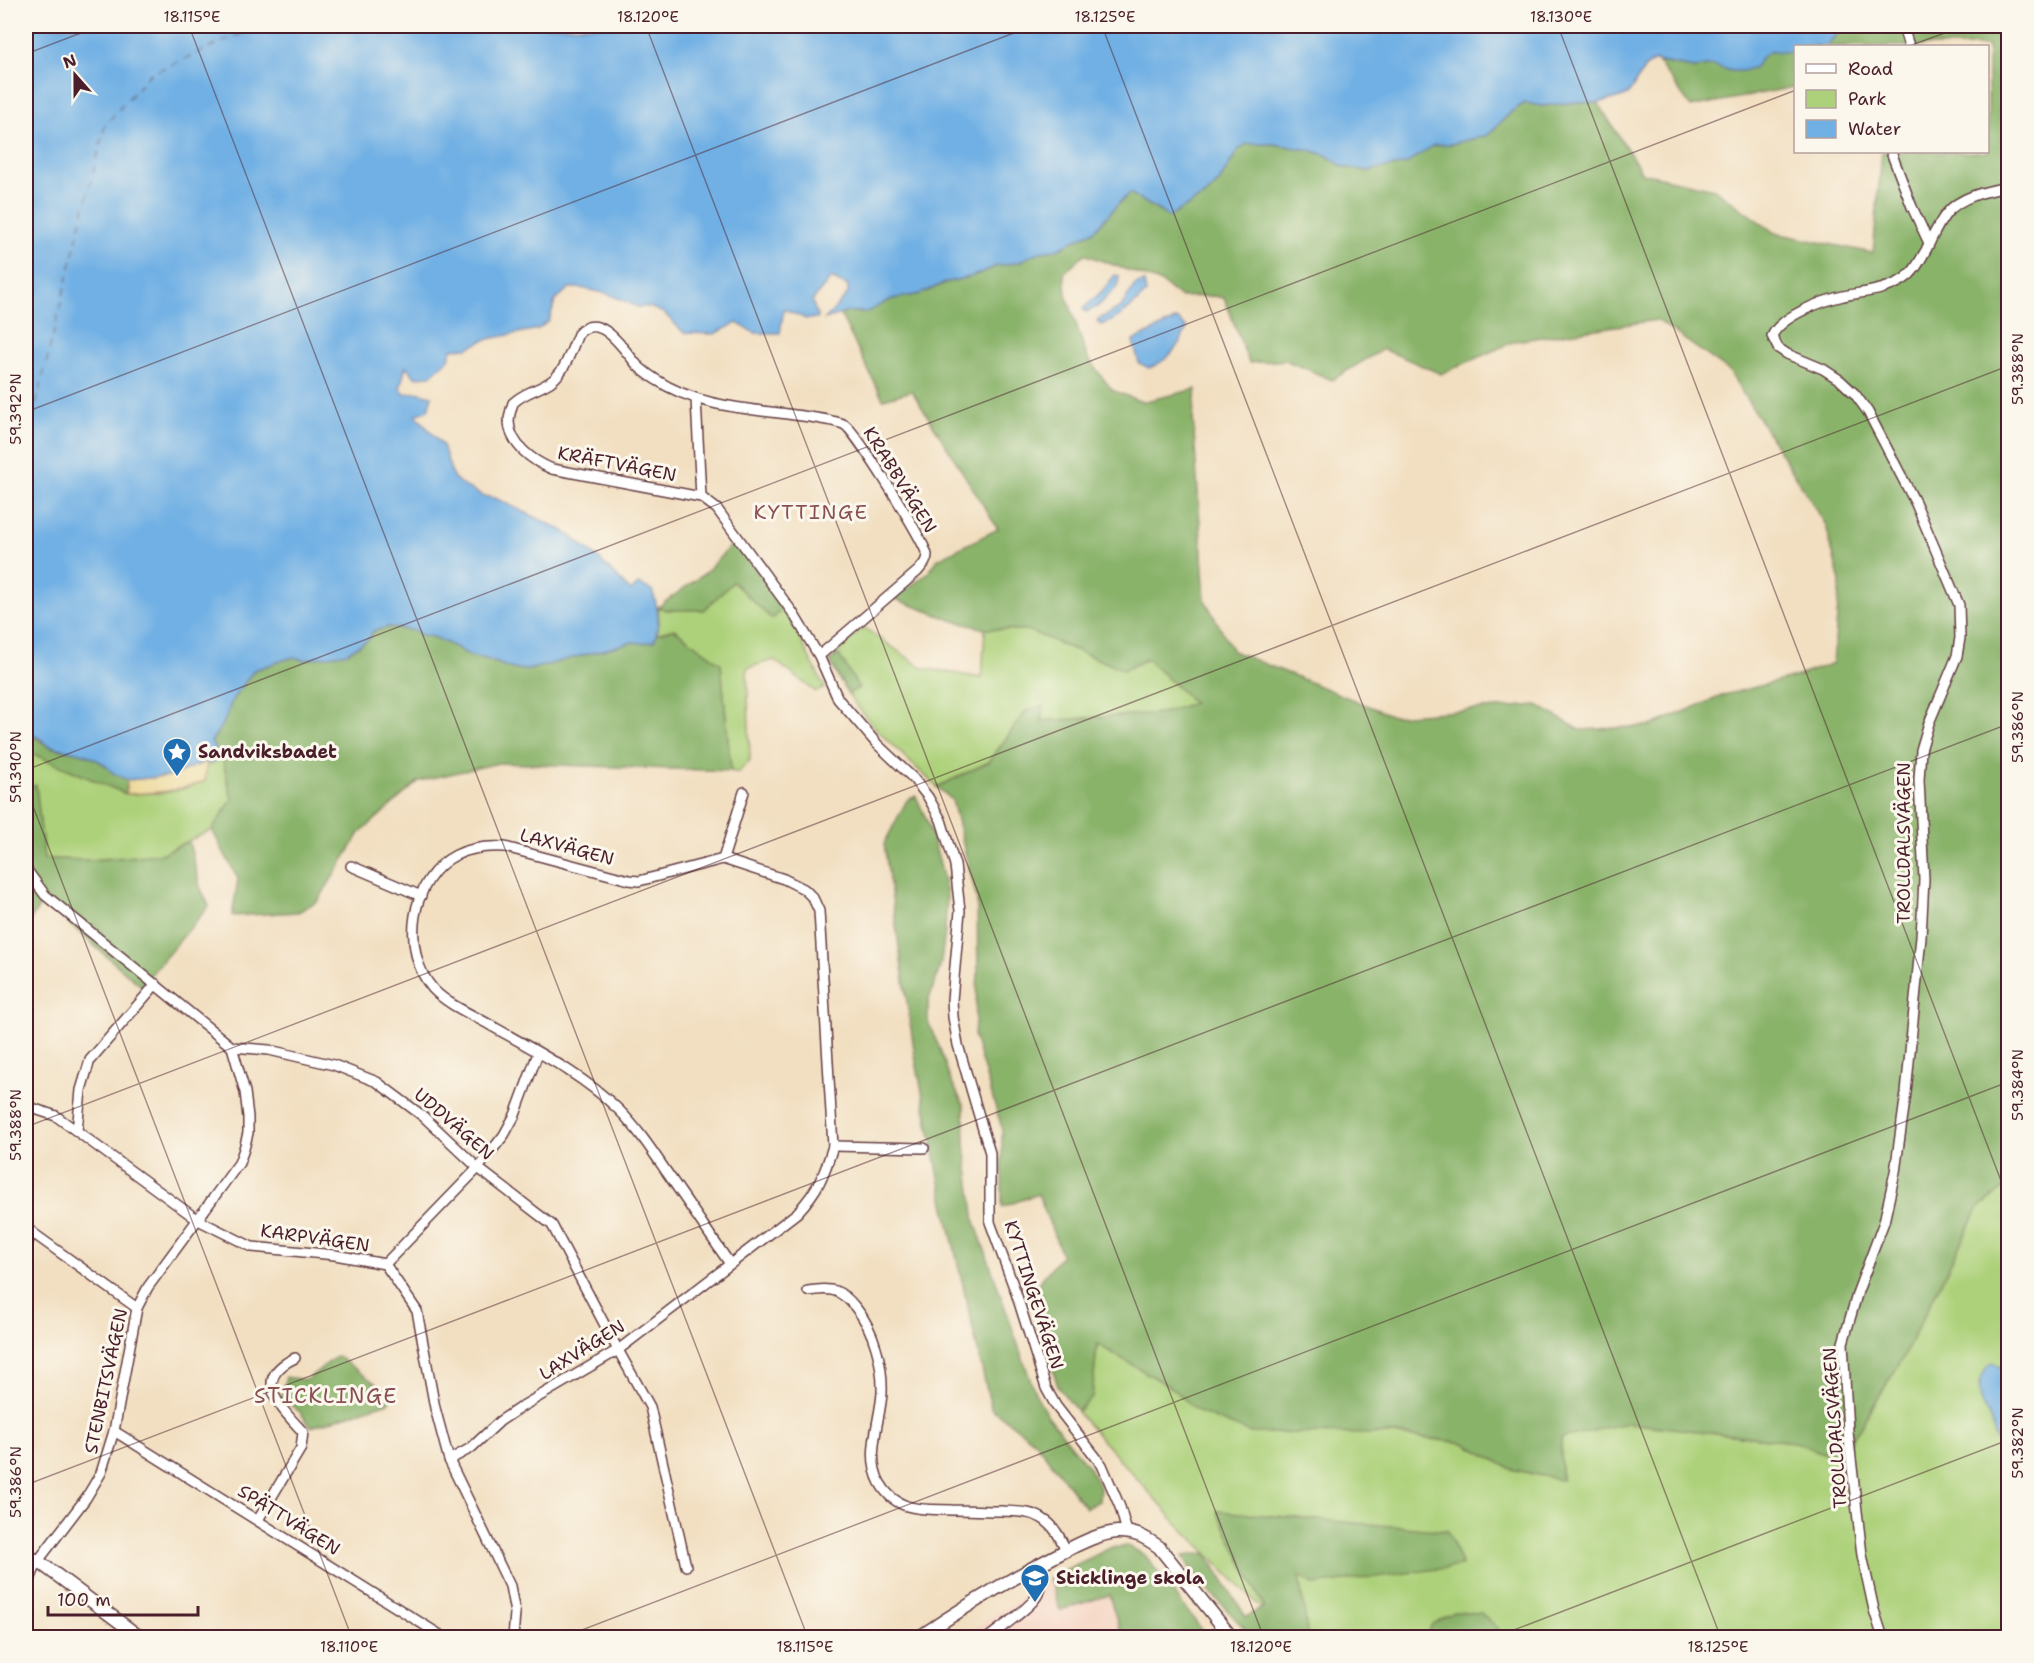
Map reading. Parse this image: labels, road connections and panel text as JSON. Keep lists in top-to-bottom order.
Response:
{
  "streets": {
    "street": [
      "KRÄFTVÄGEN",
      "KRABBVÄGEN",
      "TROLLDALSVÄGEN",
      "LAXVÄGEN",
      "UDDVÄGEN",
      "KARPVÄGEN",
      "KYTTINGEVÄGEN",
      "STENBITSVÄGEN",
      "SPÄTTVÄGEN"
    ]
  },
  "crossings": [
    ["KRÄFTVÄGEN", "KRABBVÄGEN"],
    ["KRABBVÄGEN", "KYTTINGEVÄGEN"],
    ["LAXVÄGEN", "UDDVÄGEN"],
    ["LAXVÄGEN", "KARPVÄGEN"],
    ["UDDVÄGEN", "STENBITSVÄGEN"],
    ["KARPVÄGEN", "STENBITSVÄGEN"],
    ["STENBITSVÄGEN", "SPÄTTVÄGEN"]
  ],
  "districts": ["KYTTINGE", "STICKLINGE"],
  "places": {
    "place": ["Sandviksbadet"],
    "school or university": ["Sticklinge skola"]
  },
  "legend": ["Road", "Park", "Water"],
  "scale_bar": "100 m",
  "north": "top",
  "coordinates": [
    "18.115°E",
    "18.120°E",
    "18.125°E",
    "18.130°E",
    "59.388°N",
    "59.392°N",
    "59.386°N",
    "59.390°N",
    "59.384°N",
    "59.382°N",
    "18.110°E"
  ]
}
